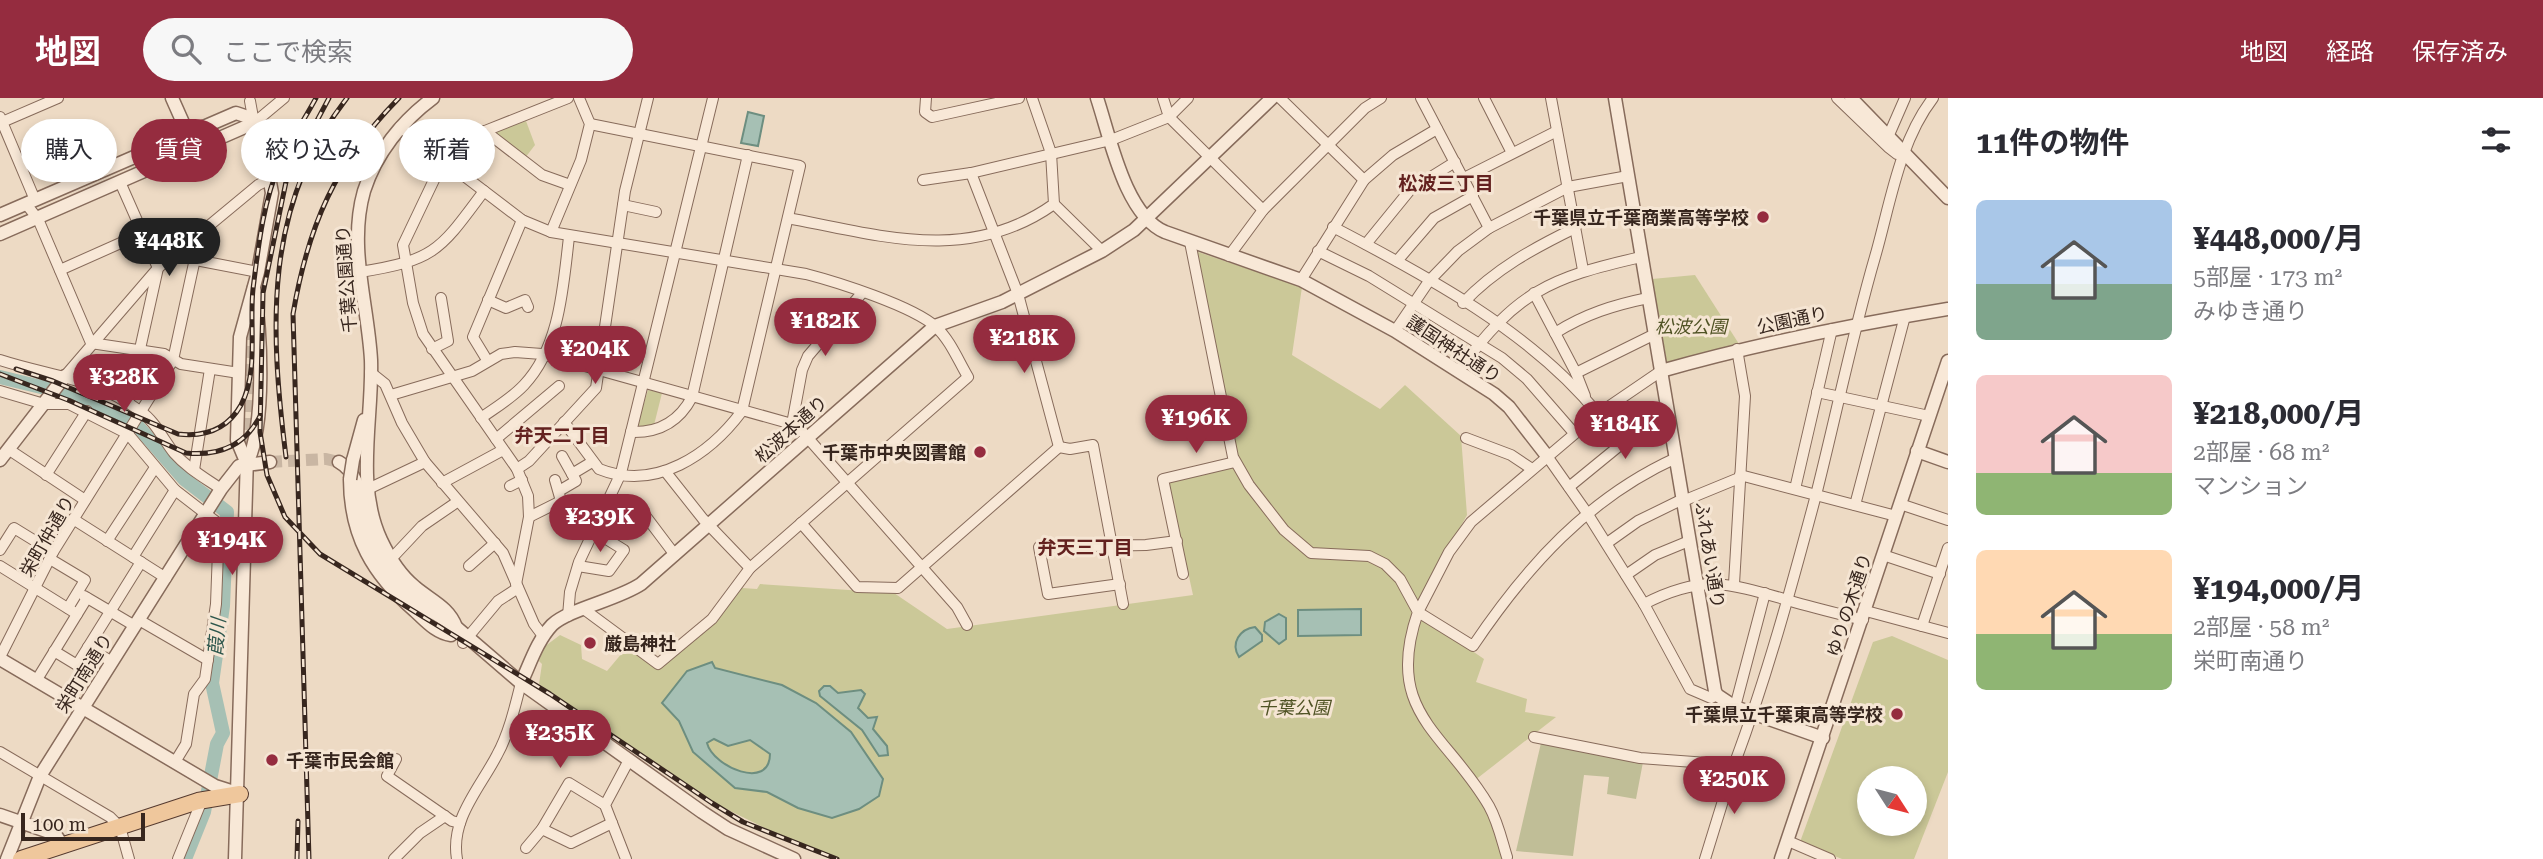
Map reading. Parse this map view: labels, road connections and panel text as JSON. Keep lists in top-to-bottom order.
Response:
{
  "streets": {
    "street": [
      "千葉公園通り",
      "公園通り",
      "護国神社通り",
      "松波本通り",
      "栄町仲通り",
      "ふれあい通り",
      "ゆりの木通り",
      "栄町南通り"
    ]
  },
  "crossings": [
    ["公園通り", "護国神社通り"],
    ["公園通り", "ふれあい通り"],
    ["護国神社通り", "松波本通り"],
    ["護国神社通り", "ふれあい通り"]
  ],
  "districts": ["松波三丁目", "弁天二丁目", "弁天三丁目"],
  "water": ["葭川"],
  "parks": ["松波公園", "千葉公園"],
  "places": [
    "千葉県立千葉商業高等学校",
    "千葉市中央図書館",
    "厳島神社",
    "千葉県立千葉東高等学校",
    "千葉市民会館"
  ],
  "scale_bar": "100 m",
  "north": "bottom right",
  "page": {
    "header": "地図",
    "search": "ここで検索",
    "nav": ["地図", "経路", "保存済み"],
    "heading": "11件の物件",
    "chip": [
      "購入",
      "賃貸",
      "絞り込み",
      "新着"
    ],
    "list": [
      {
        "name": "¥448,000/月",
        "note": "5部屋 · 173 m² · みゆき通り"
      },
      {
        "name": "¥218,000/月",
        "note": "2部屋 · 68 m² · マンション"
      },
      {
        "name": "¥194,000/月",
        "note": "2部屋 · 58 m² · 栄町南通り"
      }
    ],
    "price": [
      "¥448K",
      "¥182K",
      "¥218K",
      "¥204K",
      "¥328K",
      "¥196K",
      "¥184K",
      "¥239K",
      "¥194K",
      "¥235K",
      "¥250K"
    ],
    "scale": "100 m"
  }
}
